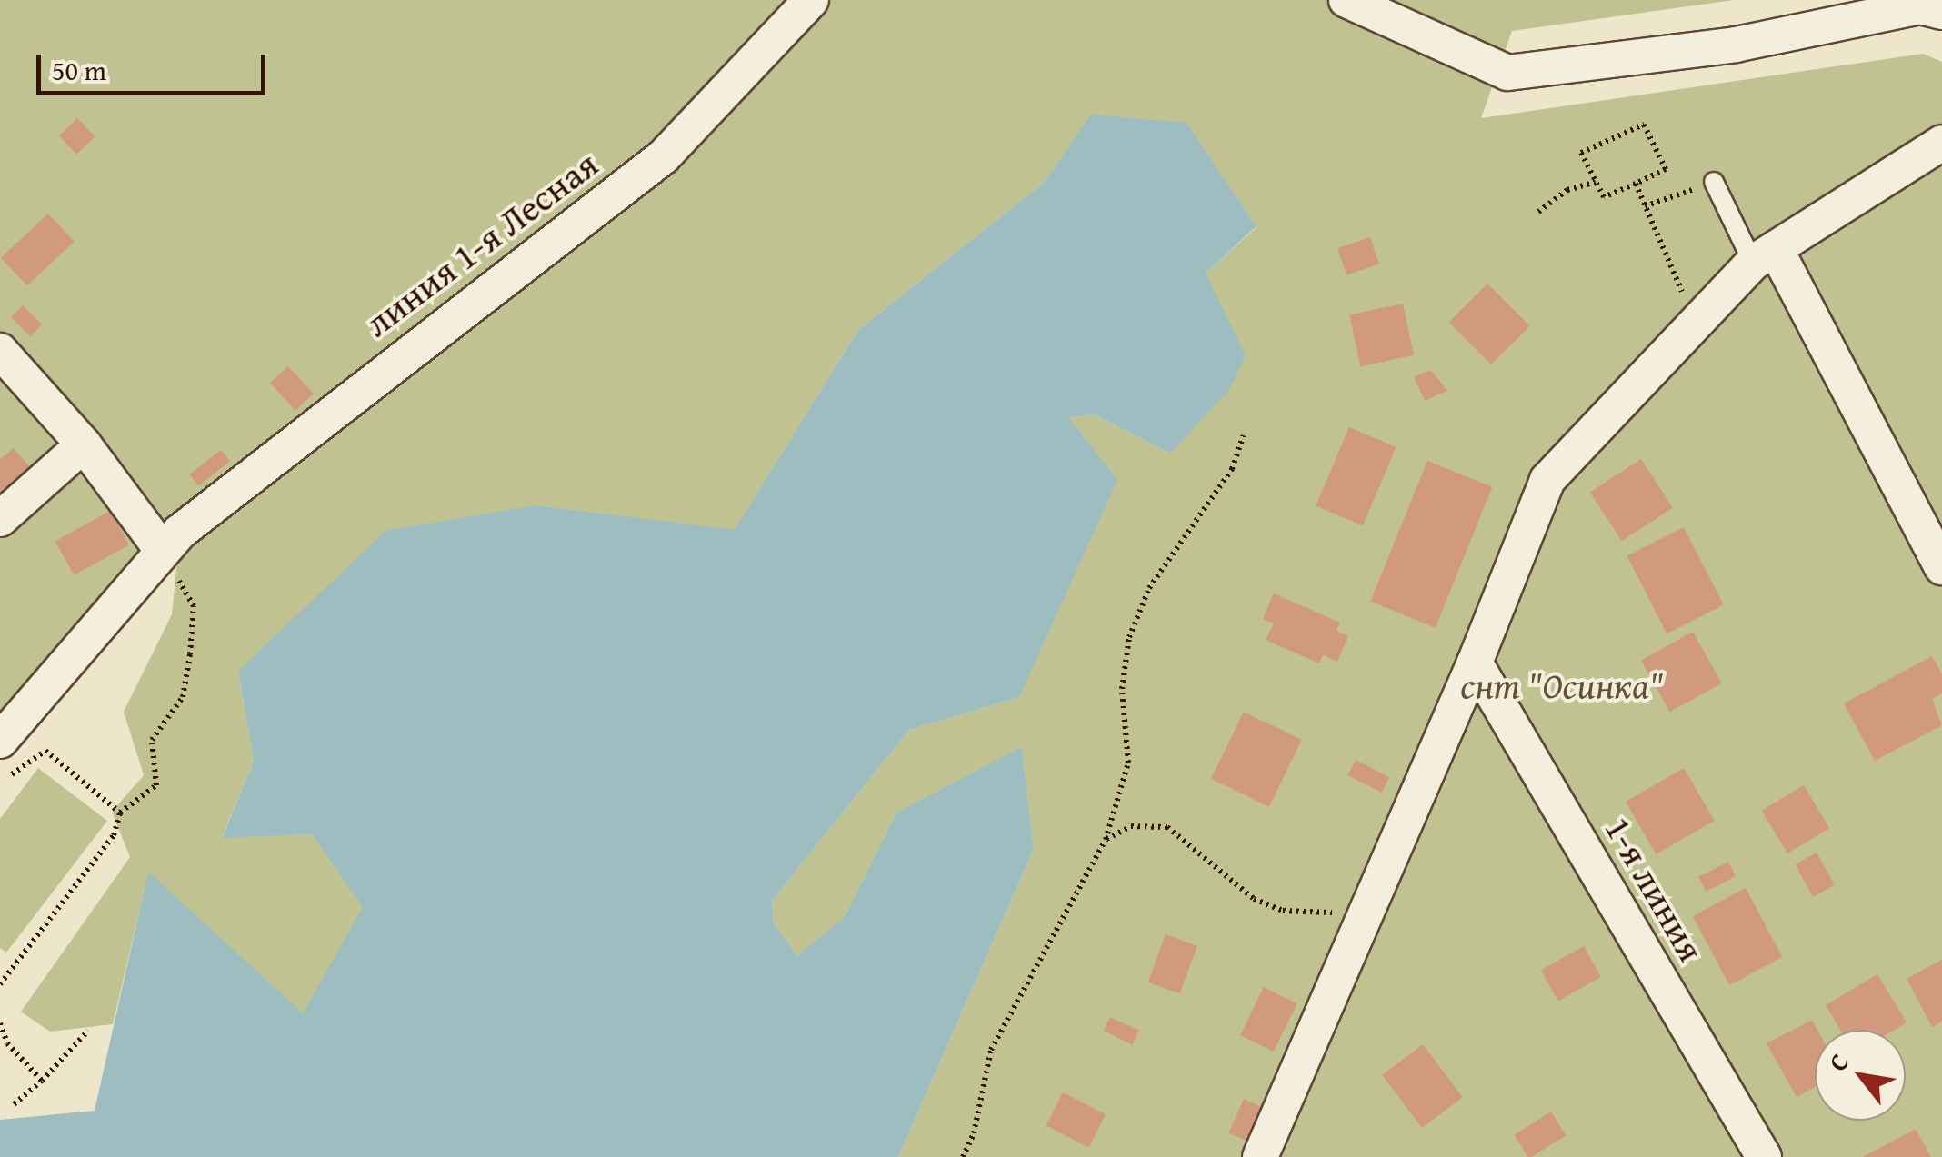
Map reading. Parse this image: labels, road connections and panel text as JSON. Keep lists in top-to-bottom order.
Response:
{
  "streets": {
    "street": ["линия 1-я Лесная", "1-я линия"]
  },
  "parks": ["снт \"Осинка\""],
  "scale_bar": "50 m",
  "north": "top left"
}
